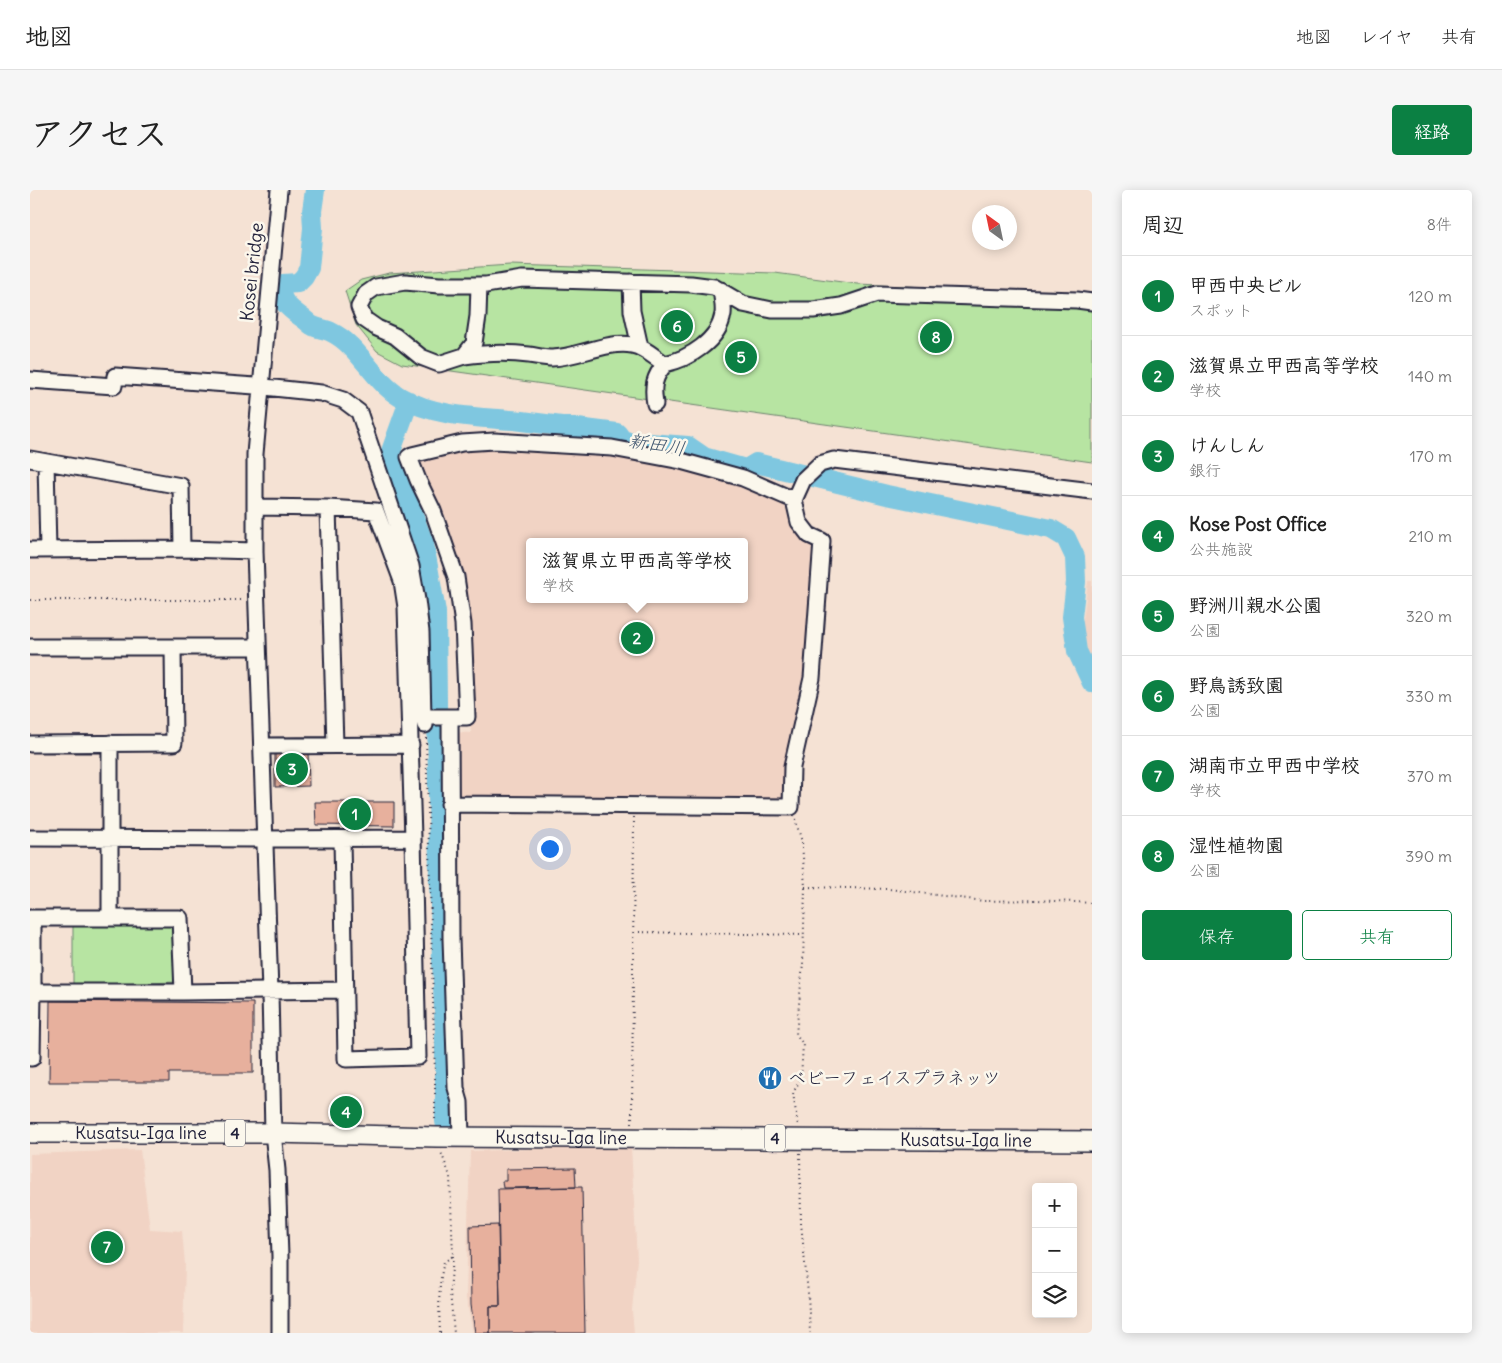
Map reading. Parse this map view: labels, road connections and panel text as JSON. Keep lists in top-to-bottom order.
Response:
{
  "streets": {
    "main road": ["Kusatsu-Iga line", "4"],
    "street": ["Kosei bridge"]
  },
  "crossings": [
    ["Kosei bridge", "Kusatsu-Iga line"]
  ],
  "water": ["新田川"],
  "places": {
    "restaurant": ["ベビーフェイスプラネッツ"]
  },
  "north": "top left",
  "page": {
    "header": "地図",
    "nav": ["地図", "レイヤ", "共有"],
    "title": "アクセス",
    "buttons": [
      "経路",
      ["保存", "共有"]
    ],
    "heading": ["周辺", "8件"],
    "list": [
      {
        "mark": "1",
        "name": "甲西中央ビル",
        "note": "スポット",
        "value": "120 m"
      },
      {
        "mark": "2",
        "name": "滋賀県立甲西高等学校",
        "note": "学校",
        "value": "140 m"
      },
      {
        "mark": "3",
        "name": "けんしん",
        "note": "銀行",
        "value": "170 m"
      },
      {
        "mark": "4",
        "name": "Kose Post Office",
        "note": "公共施設",
        "value": "210 m"
      },
      {
        "mark": "5",
        "name": "野洲川親水公園",
        "note": "公園",
        "value": "320 m"
      },
      {
        "mark": "6",
        "name": "野鳥誘致園",
        "note": "公園",
        "value": "330 m"
      },
      {
        "mark": "7",
        "name": "湖南市立甲西中学校",
        "note": "学校",
        "value": "370 m"
      },
      {
        "mark": "8",
        "name": "湿性植物園",
        "note": "公園",
        "value": "390 m"
      }
    ],
    "pins": [
      "6",
      "8",
      "5",
      "2",
      "3",
      "1",
      "4",
      "7"
    ],
    "popup": ["滋賀県立甲西高等学校", "学校"],
    "map_buttons": ["+", "−"]
  }
}
